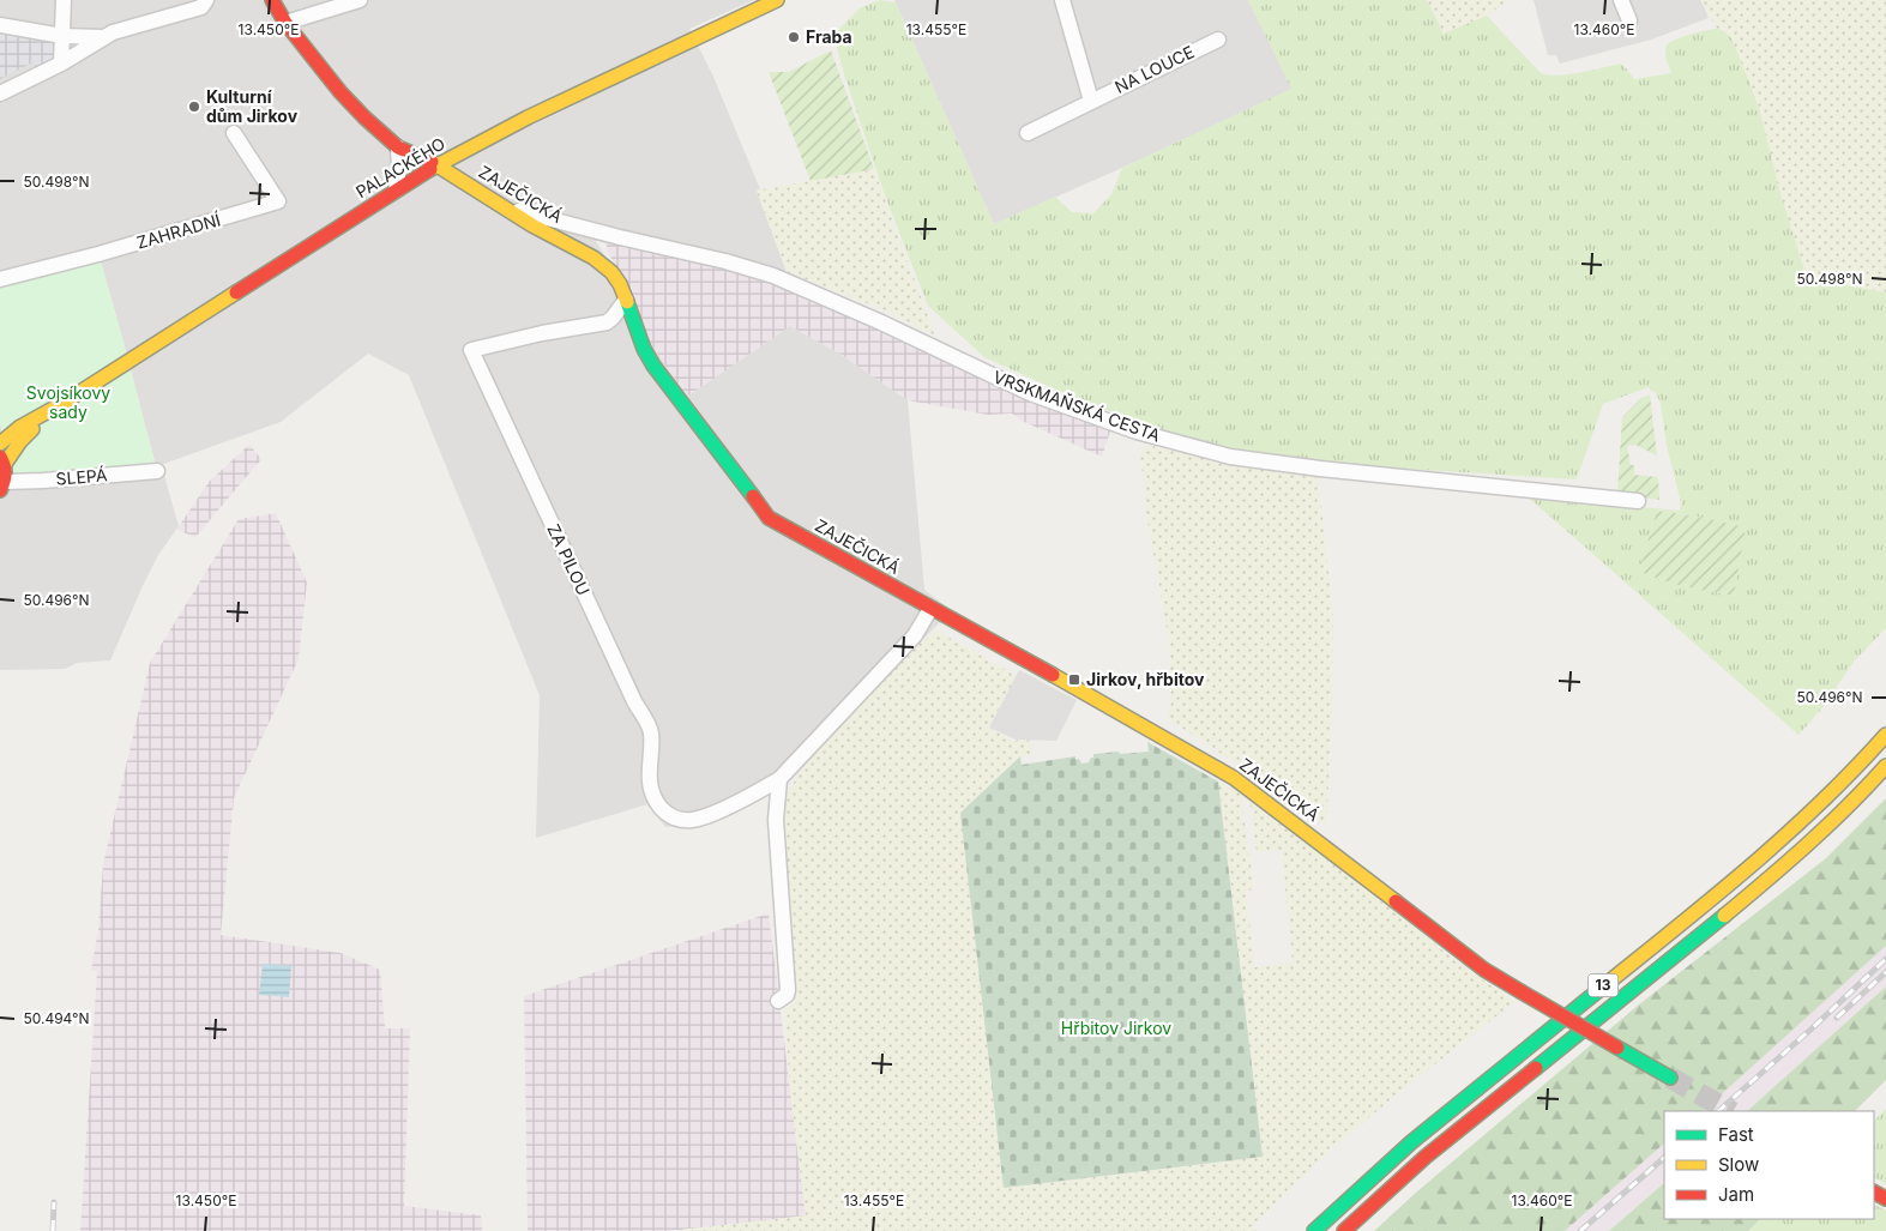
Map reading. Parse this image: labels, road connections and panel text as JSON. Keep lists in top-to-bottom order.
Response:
{
  "streets": {
    "main road": ["PALACKÉHO", "ZAJEČICKÁ", "13"],
    "street": [
      "NA LOUCE",
      "ZAHRADNÍ",
      "VRSKMAŇSKÁ CESTA",
      "SLEPÁ",
      "ZA PILOU"
    ]
  },
  "crossings": [
    ["PALACKÉHO", "ZAJEČICKÁ"],
    ["ZAJEČICKÁ", "VRSKMAŇSKÁ CESTA"],
    ["ZAJEČICKÁ", "ZA PILOU"]
  ],
  "parks": ["Svojsíkovy sady", "Hřbitov Jirkov"],
  "places": {
    "other": ["Fraba", "Kulturní dům Jirkov"],
    "transit": ["Jirkov, hřbitov"]
  },
  "legend": ["Fast", "Slow", "Jam"],
  "coordinates": [
    "13.450°E",
    "13.455°E",
    "13.460°E",
    "50.498°N",
    "50.496°N",
    "50.494°N"
  ]
}
